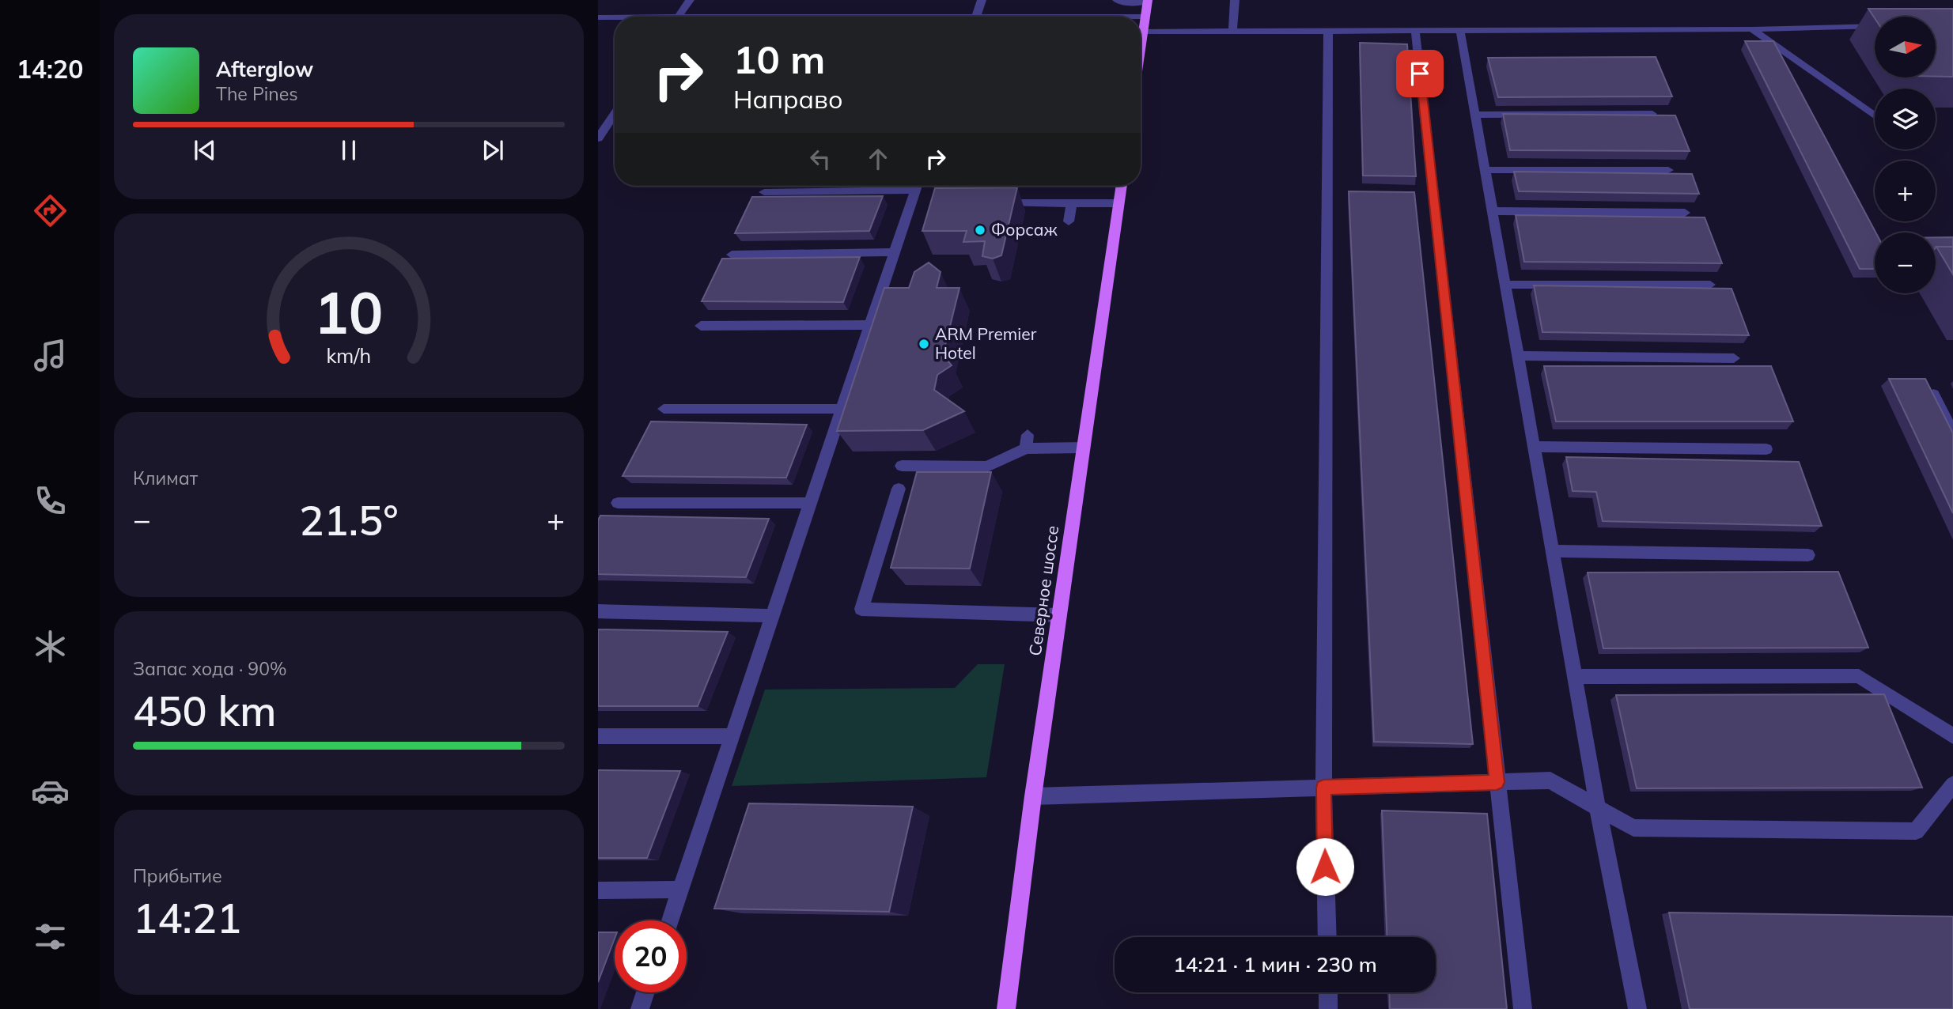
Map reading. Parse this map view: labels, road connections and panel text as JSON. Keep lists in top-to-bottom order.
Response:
{
  "streets": {
    "main road": ["Северное шоссе"]
  },
  "places": ["Форсаж", "ARM Premier Hotel"],
  "north": "right",
  "page": {
    "tabs": "14:20",
    "map_buttons": ["+", "−"],
    "turn": ["10 m", "Направо"],
    "song": ["Afterglow", "The Pines"],
    "tile": [
      "Климат",
      ["Запас хода · 90%", "450 km"],
      ["Прибытие", "14:21"]
    ],
    "heat": ["−", "21.5°", "+"],
    "limit": "20",
    "trip": "14:21 · 1 мин · 230 m",
    "gauge": ["10", "km/h"]
  }
}
